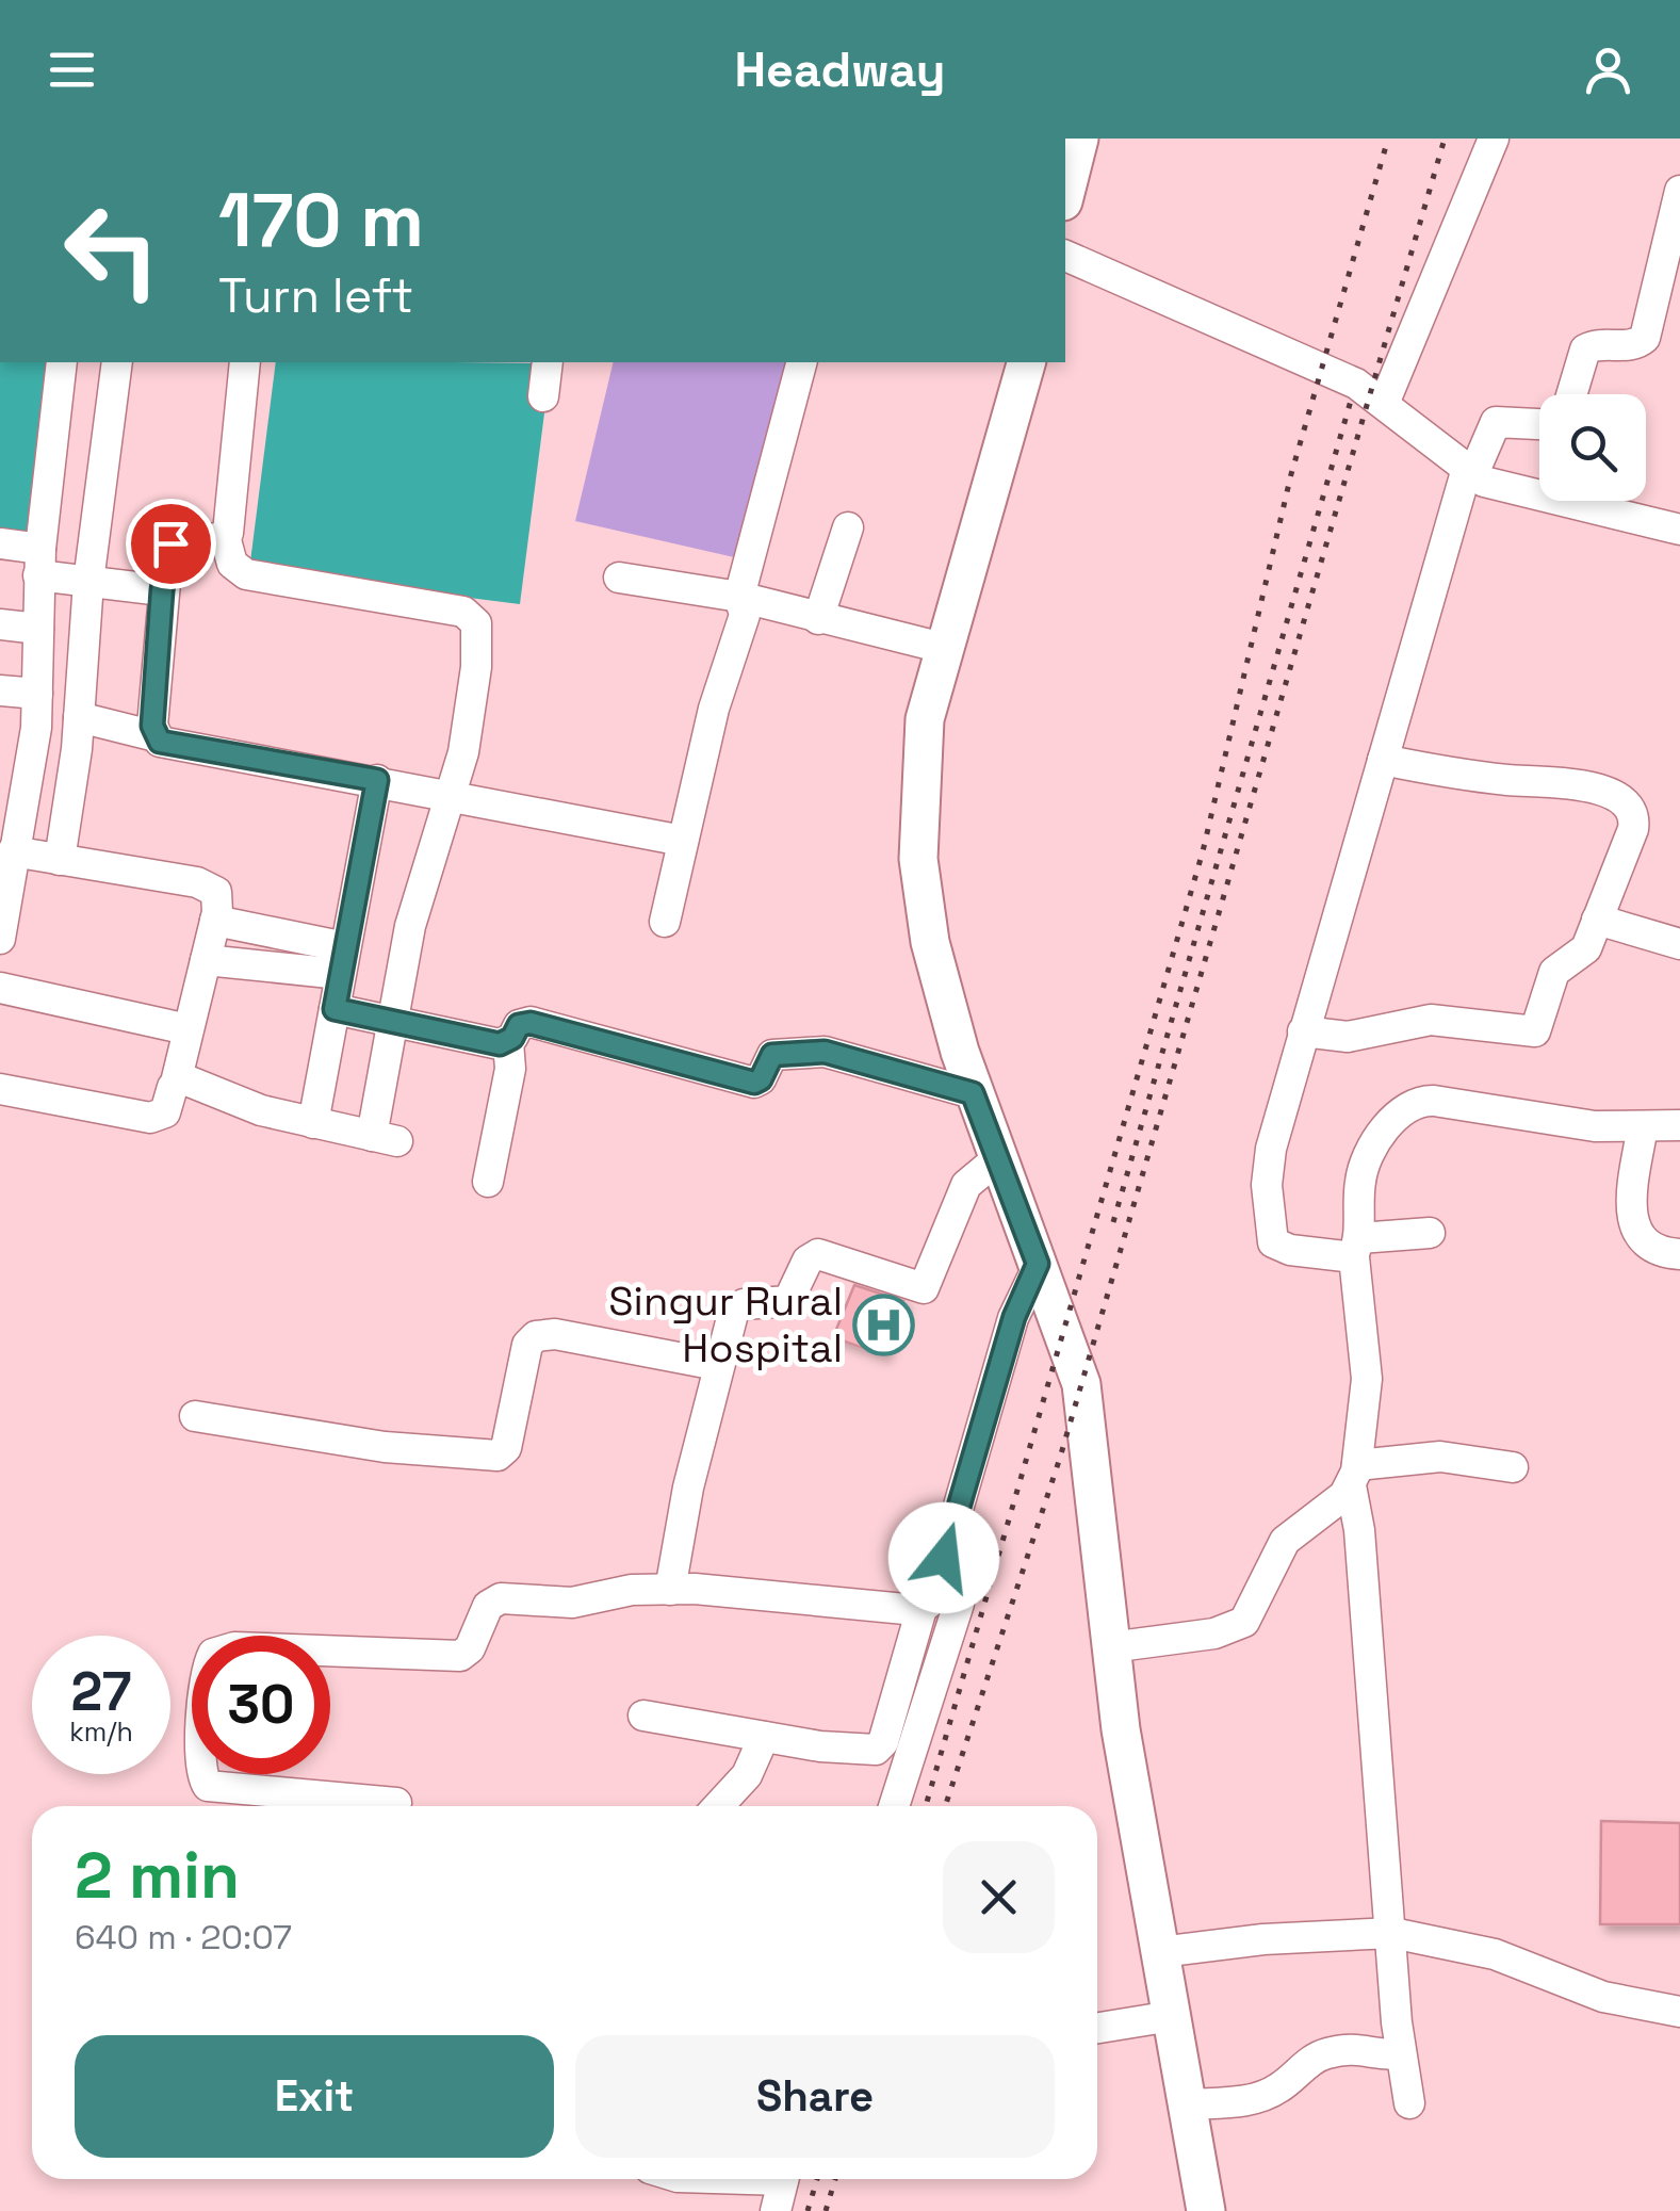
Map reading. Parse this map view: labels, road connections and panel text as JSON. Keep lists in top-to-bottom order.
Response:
{
  "places": {
    "hospital": ["Singur Rural Hospital"]
  },
  "page": {
    "header": "Headway",
    "turn": ["170 m", "Turn left"],
    "speed": "27 km/h",
    "limit": "30",
    "heading": ["2 min", "640 m · 20:07"],
    "buttons": ["Exit", "Share"]
  }
}
